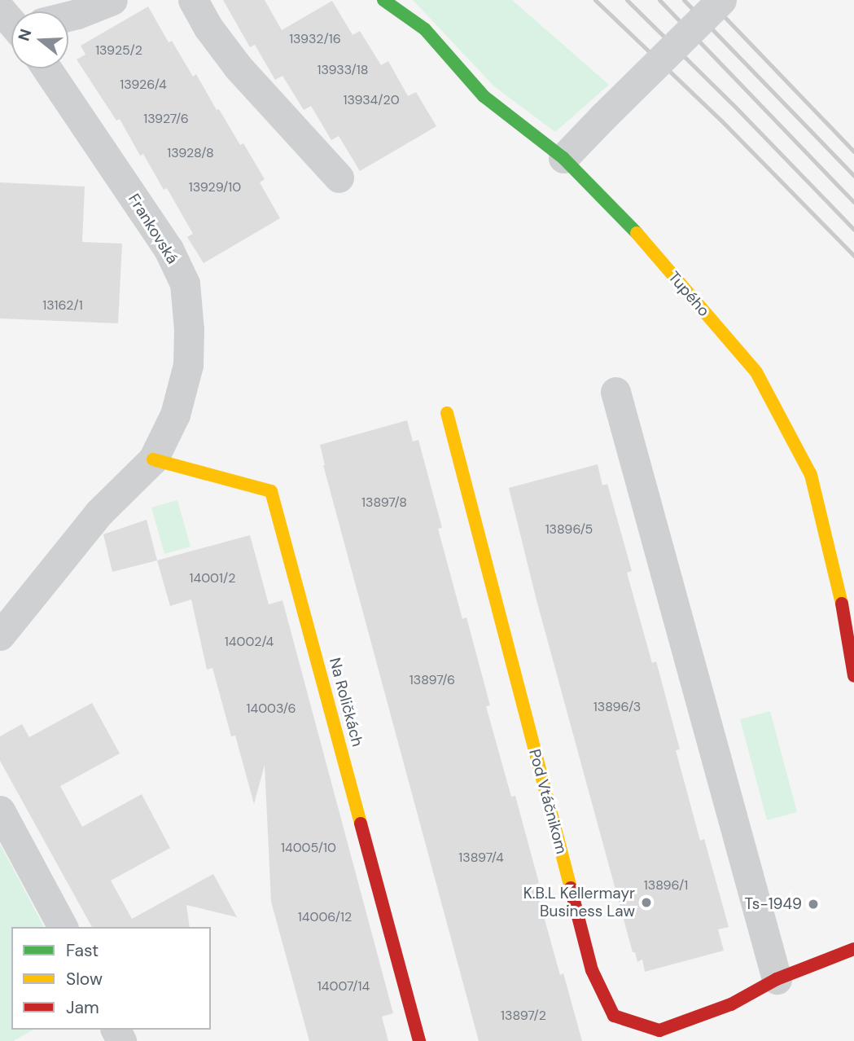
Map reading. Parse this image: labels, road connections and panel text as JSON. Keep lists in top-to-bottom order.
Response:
{
  "streets": {
    "street": [
      "Frankovská",
      "Tupého",
      "Na Roličkách",
      "Pod Vtáčnikom"
    ]
  },
  "crossings": [
    ["Frankovská", "Na Roličkách"]
  ],
  "places": ["K.B.L Kellermayr Business Law", "Ts-1949"],
  "house_numbers": [
    "13932/16",
    "13925/2",
    "13933/18",
    "13926/4",
    "13934/20",
    "13927/6",
    "13928/8",
    "13929/10",
    "13162/1",
    "13897/8",
    "13896/5",
    "14001/2",
    "14002/4",
    "13897/6",
    "13896/3",
    "14003/6",
    "14005/10",
    "13897/4",
    "13896/1",
    "14006/12",
    "14007/14",
    "13897/2"
  ],
  "legend": ["Fast", "Slow", "Jam"],
  "north": "left"
}
